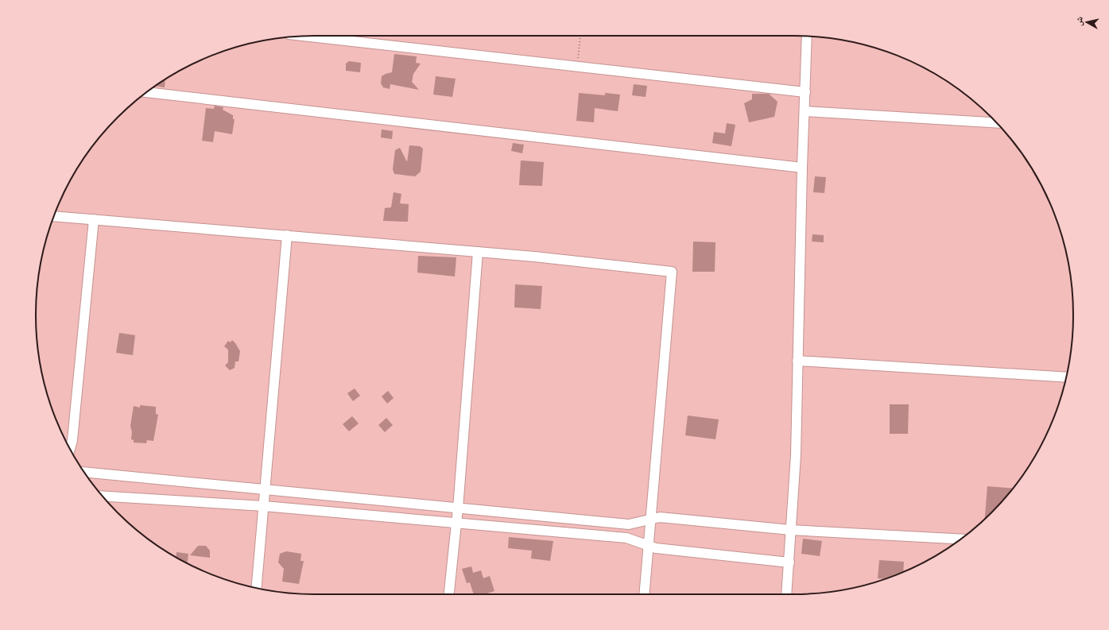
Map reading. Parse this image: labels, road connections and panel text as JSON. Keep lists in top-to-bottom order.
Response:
{
  "north": "left"
}
